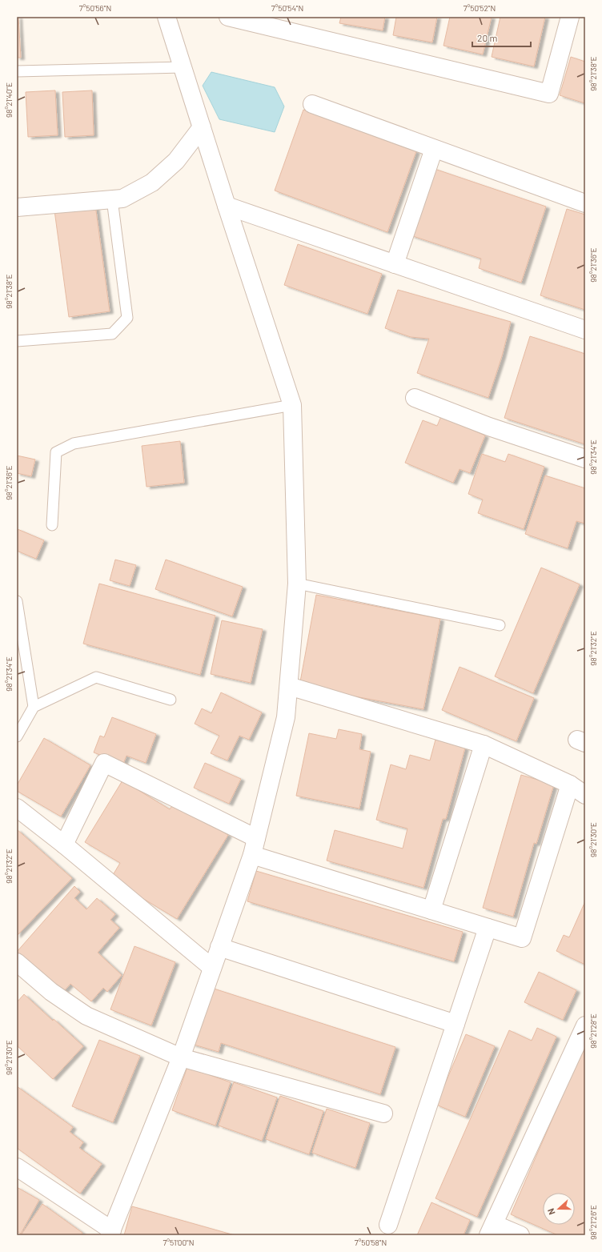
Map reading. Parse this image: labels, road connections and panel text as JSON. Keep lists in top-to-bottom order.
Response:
{
  "scale_bar": "20 m",
  "north": "left",
  "coordinates": [
    "7°50'56\"N",
    "7°50'54\"N",
    "7°50'52\"N",
    "98°21'38\"E",
    "98°21'40\"E",
    "98°21'36\"E",
    "98°21'34\"E",
    "98°21'32\"E",
    "98°21'30\"E",
    "98°21'28\"E",
    "98°21'26\"E",
    "7°51'00\"N",
    "7°50'58\"N"
  ]
}
